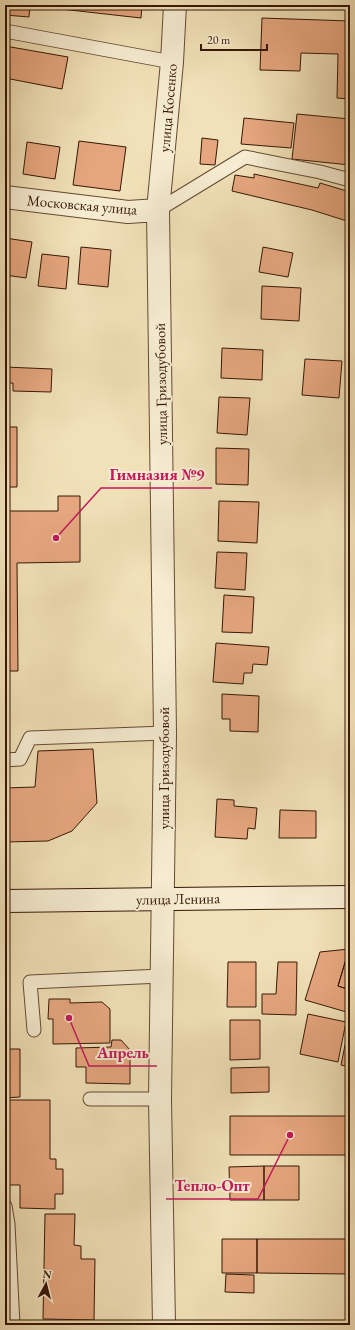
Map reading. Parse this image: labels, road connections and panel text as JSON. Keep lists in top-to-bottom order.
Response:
{
  "streets": {
    "street": [
      "улица Косенко",
      "Московская улица",
      "улица Гризодубовой",
      "улица Ленина"
    ]
  },
  "crossings": [
    ["улица Косенко", "Московская улица"],
    ["улица Косенко", "улица Гризодубовой"],
    ["Московская улица", "улица Гризодубовой"],
    ["улица Гризодубовой", "улица Ленина"]
  ],
  "places": ["Гимназия №9", "Апрель", "Тепло-Опт"],
  "scale_bar": "20 m",
  "north": "top"
}
